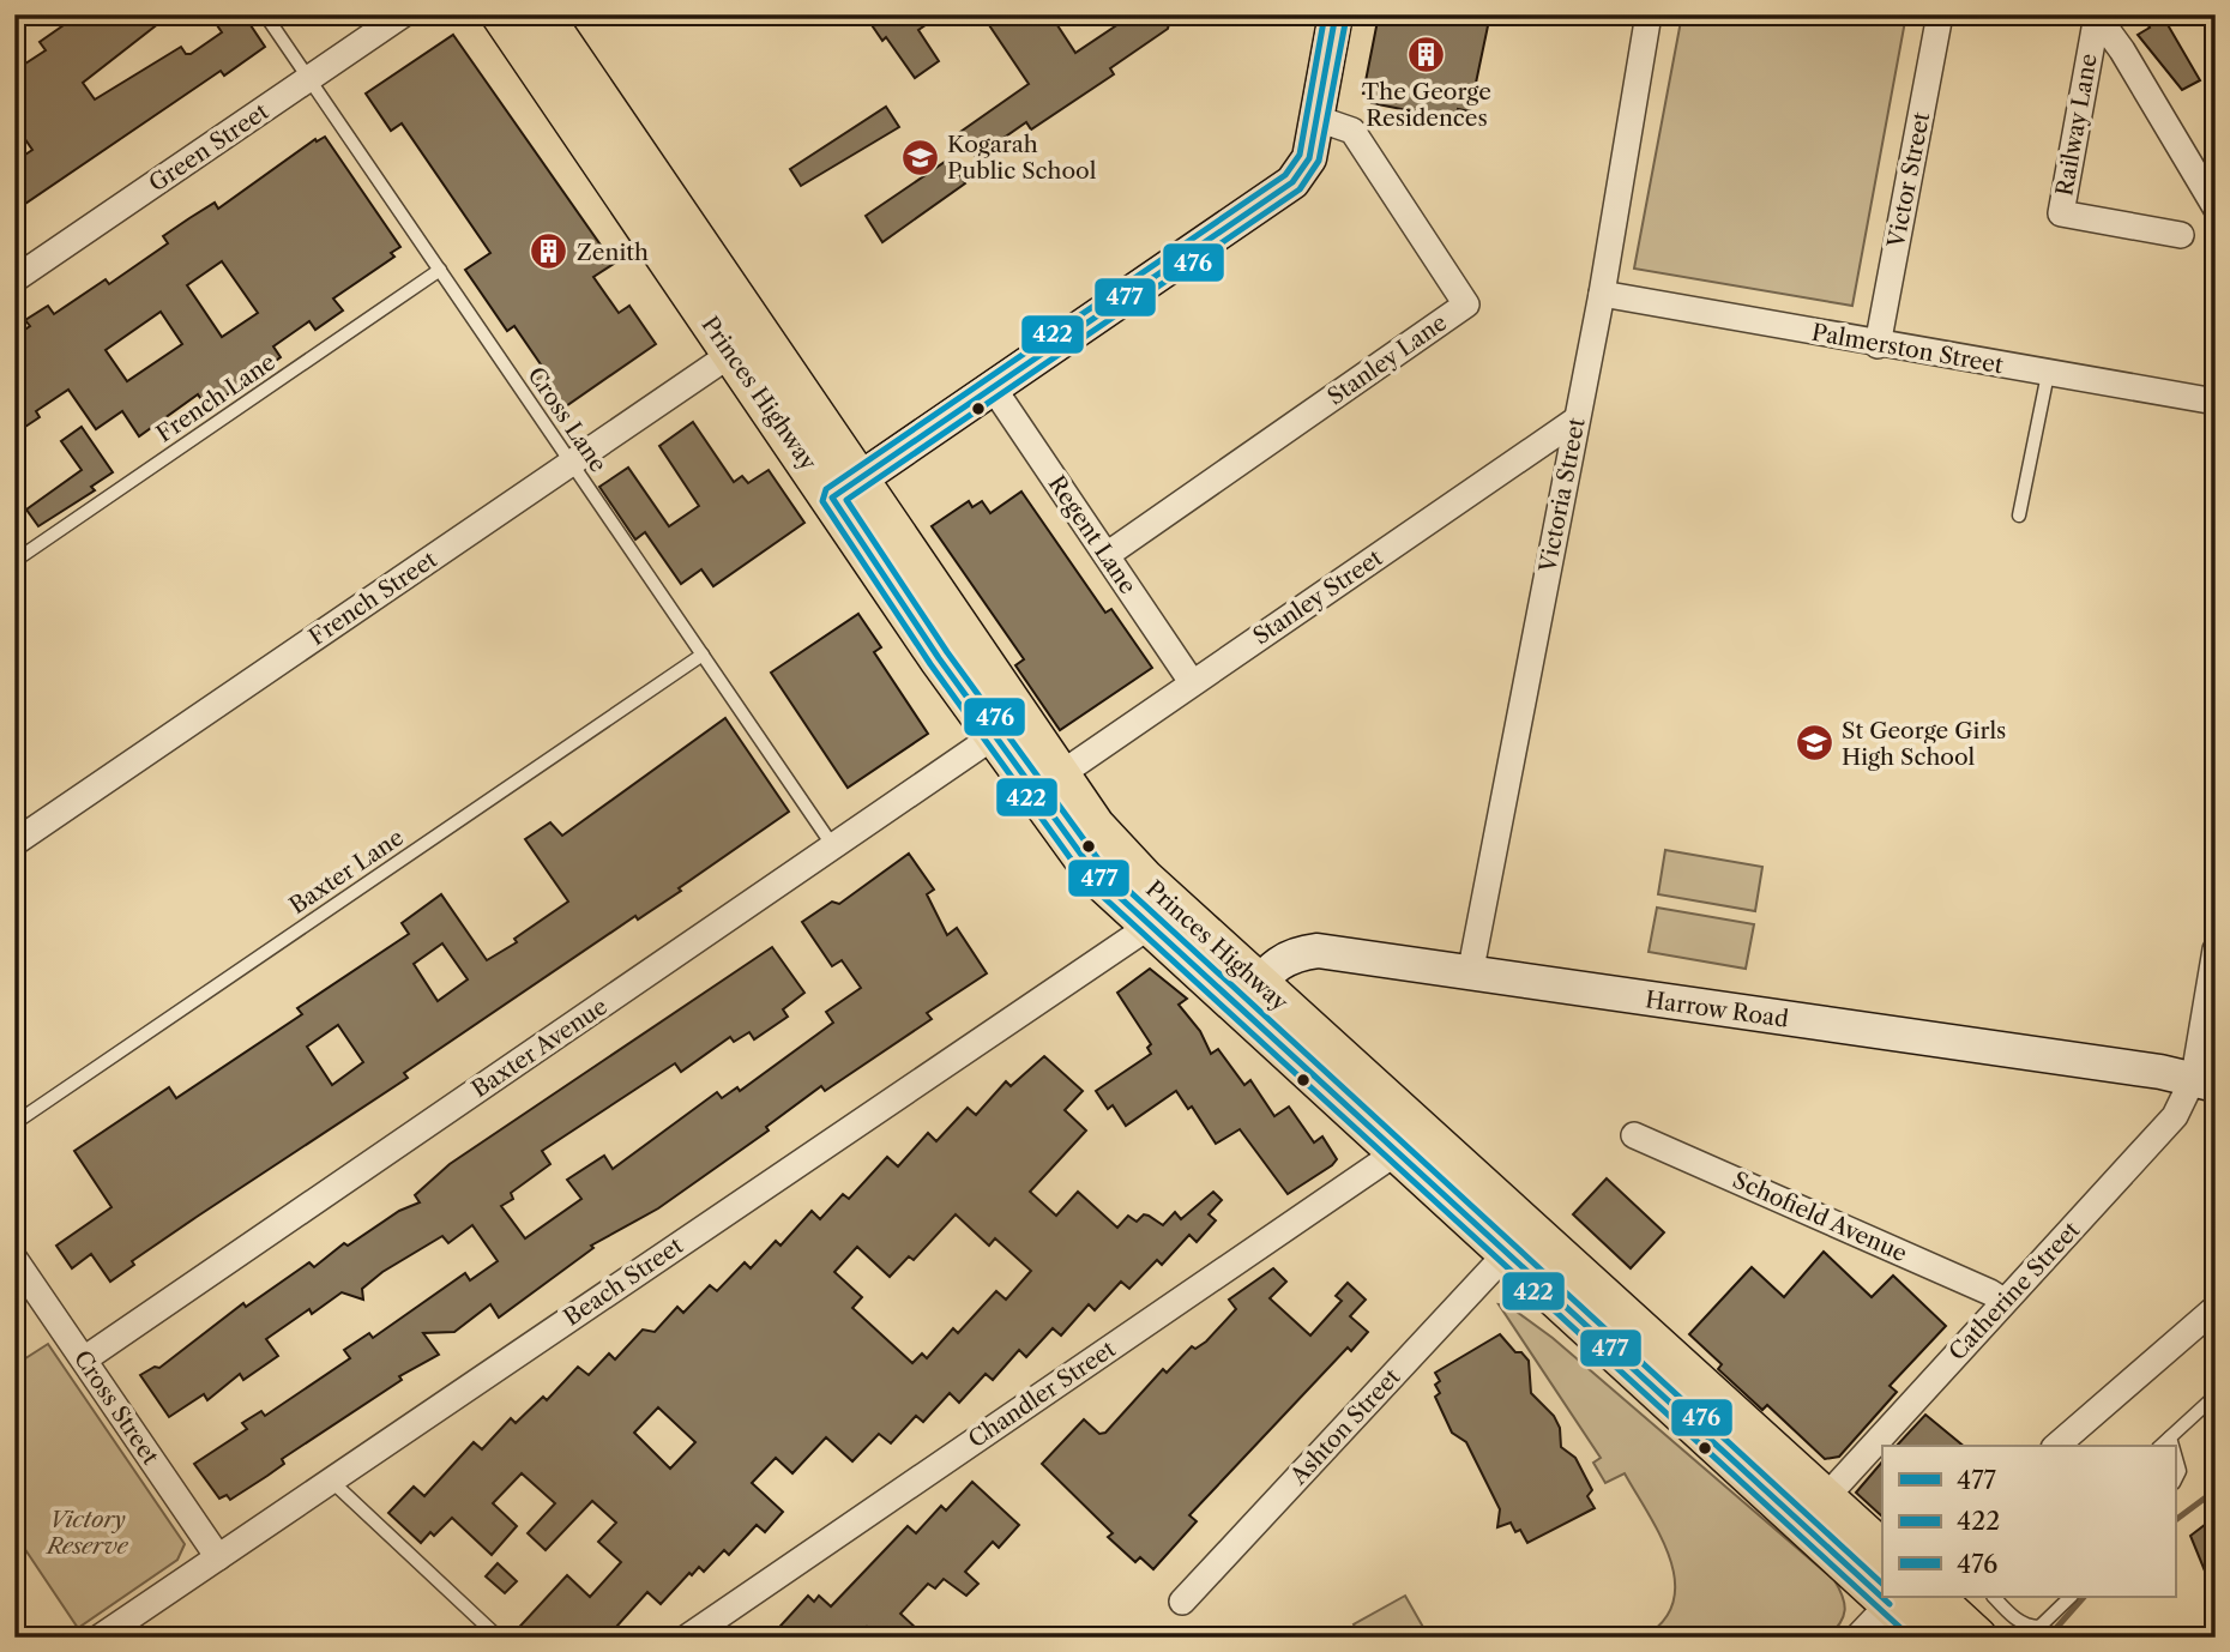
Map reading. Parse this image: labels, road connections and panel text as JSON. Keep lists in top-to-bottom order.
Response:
{
  "streets": {
    "highway": ["Princes Highway"],
    "main road": ["Harrow Road"],
    "street": [
      "Railway Lane",
      "Green Street",
      "Victor Street",
      "Palmerston Street",
      "Stanley Lane",
      "Victoria Street",
      "Regent Lane",
      "Stanley Street",
      "French Street",
      "Baxter Avenue",
      "Schofield Avenue",
      "Beach Street",
      "Catherine Street",
      "Chandler Street",
      "Cross Street",
      "Ashton Street"
    ],
    "lane": ["French Lane", "Cross Lane", "Baxter Lane"]
  },
  "crossings": [
    ["Green Street", "Cross Lane"],
    ["Victor Street", "Palmerston Street"],
    ["Palmerston Street", "Victoria Street"],
    ["Stanley Lane", "Regent Lane"],
    ["Princes Highway", "Stanley Street"],
    ["Princes Highway", "French Street"],
    ["Princes Highway", "Harrow Road"],
    ["Princes Highway", "Baxter Avenue"],
    ["Princes Highway", "Beach Street"],
    ["Princes Highway", "Catherine Street"],
    ["Princes Highway", "Chandler Street"],
    ["Princes Highway", "Ashton Street"],
    ["French Lane", "Cross Lane"],
    ["Cross Lane", "French Street"],
    ["Cross Lane", "Baxter Lane"],
    ["Cross Lane", "Baxter Avenue"],
    ["Victoria Street", "Stanley Street"],
    ["Victoria Street", "Harrow Road"],
    ["Regent Lane", "Stanley Street"],
    ["Harrow Road", "Catherine Street"],
    ["Baxter Avenue", "Cross Street"],
    ["Schofield Avenue", "Catherine Street"],
    ["Beach Street", "Cross Street"]
  ],
  "parks": ["Victory Reserve"],
  "places": {
    "building": ["The George Residences", "Zenith"],
    "school or university": ["Kogarah Public School", "St George Girls High School"]
  },
  "lines": ["transit line 477", "transit line 422", "transit line 476"],
  "legend": ["477", "422", "476"]
}
